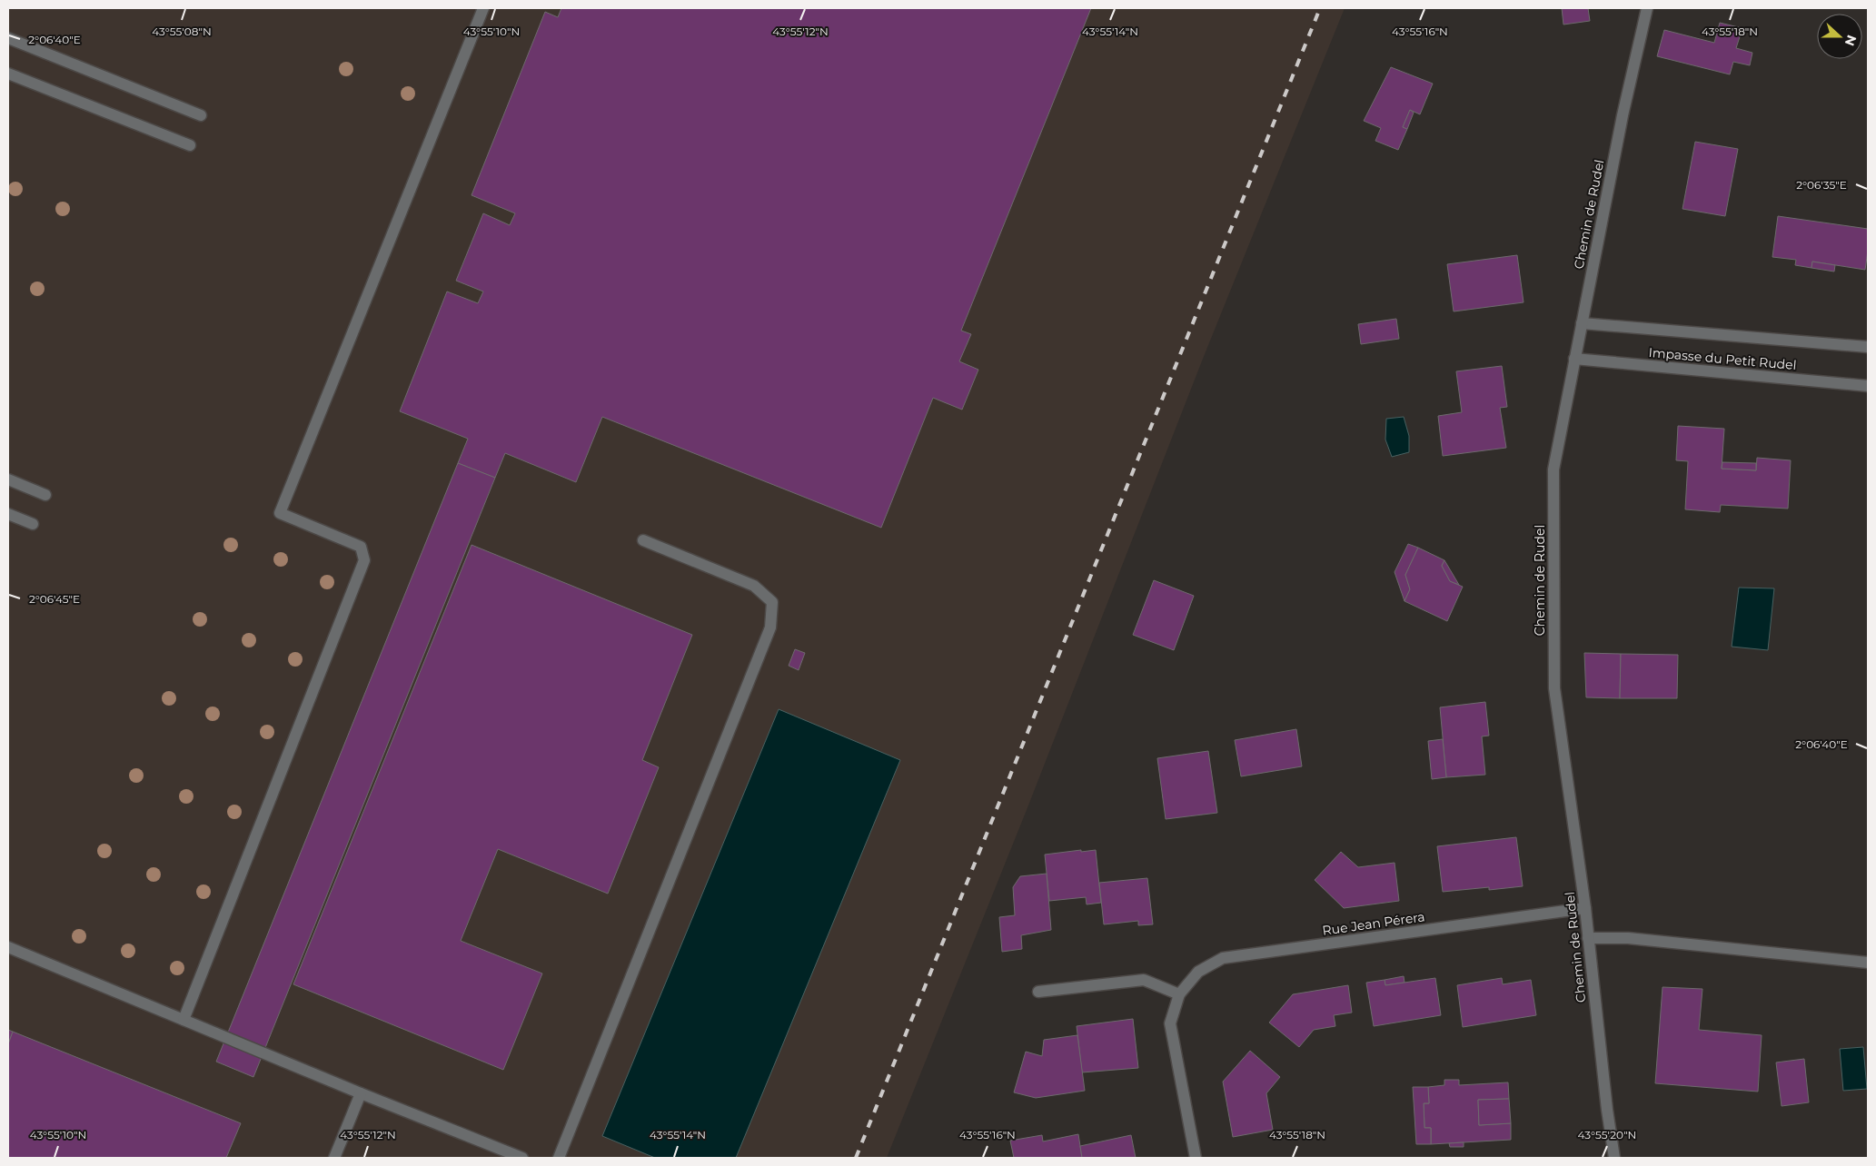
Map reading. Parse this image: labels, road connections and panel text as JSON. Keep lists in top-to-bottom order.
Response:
{
  "streets": {
    "street": ["Chemin de Rudel", "Impasse du Petit Rudel", "Rue Jean Pérera"]
  },
  "crossings": [
    ["Chemin de Rudel", "Impasse du Petit Rudel"],
    ["Chemin de Rudel", "Rue Jean Pérera"]
  ],
  "north": "right",
  "coordinates": [
    "43°55'10\"N",
    "43°55'18\"N",
    "43°55'08\"N",
    "43°55'12\"N",
    "43°55'14\"N",
    "43°55'16\"N",
    "2°06'40\"E",
    "2°06'35\"E",
    "2°06'45\"E",
    "43°55'20\"N"
  ]
}
